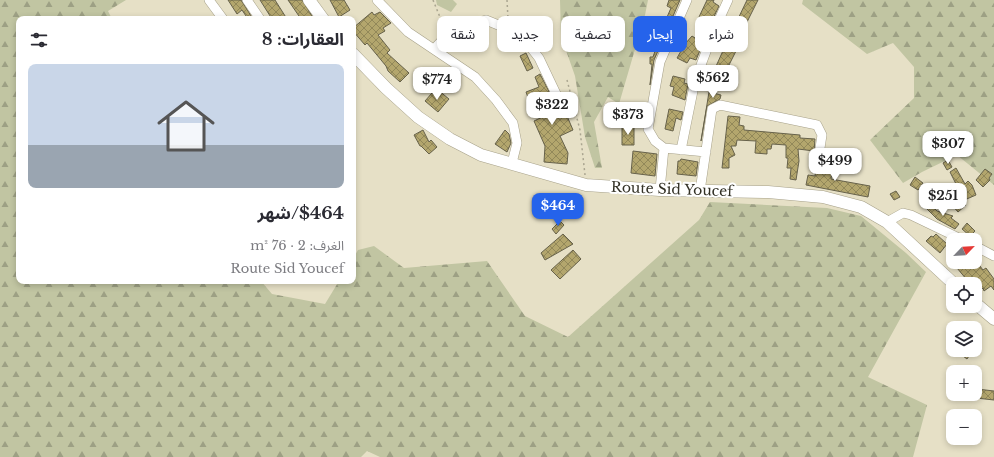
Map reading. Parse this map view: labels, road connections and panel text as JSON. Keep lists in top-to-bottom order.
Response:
{
  "streets": {
    "main road": ["Route Sid Youcef"]
  },
  "north": "top right",
  "page": {
    "chip": [
      "شراء",
      "إيجار",
      "تصفية",
      "جديد",
      "شقة"
    ],
    "heading": "العقارات: 8",
    "list": [
      {
        "name": "$464/شهر",
        "note": "الغرف: 2 · 76 m² · Route Sid Youcef"
      }
    ],
    "price": [
      "$562",
      "$774",
      "$322",
      "$373",
      "$307",
      "$499",
      "$251",
      "$464"
    ],
    "map_buttons": ["+", "−"]
  }
}
